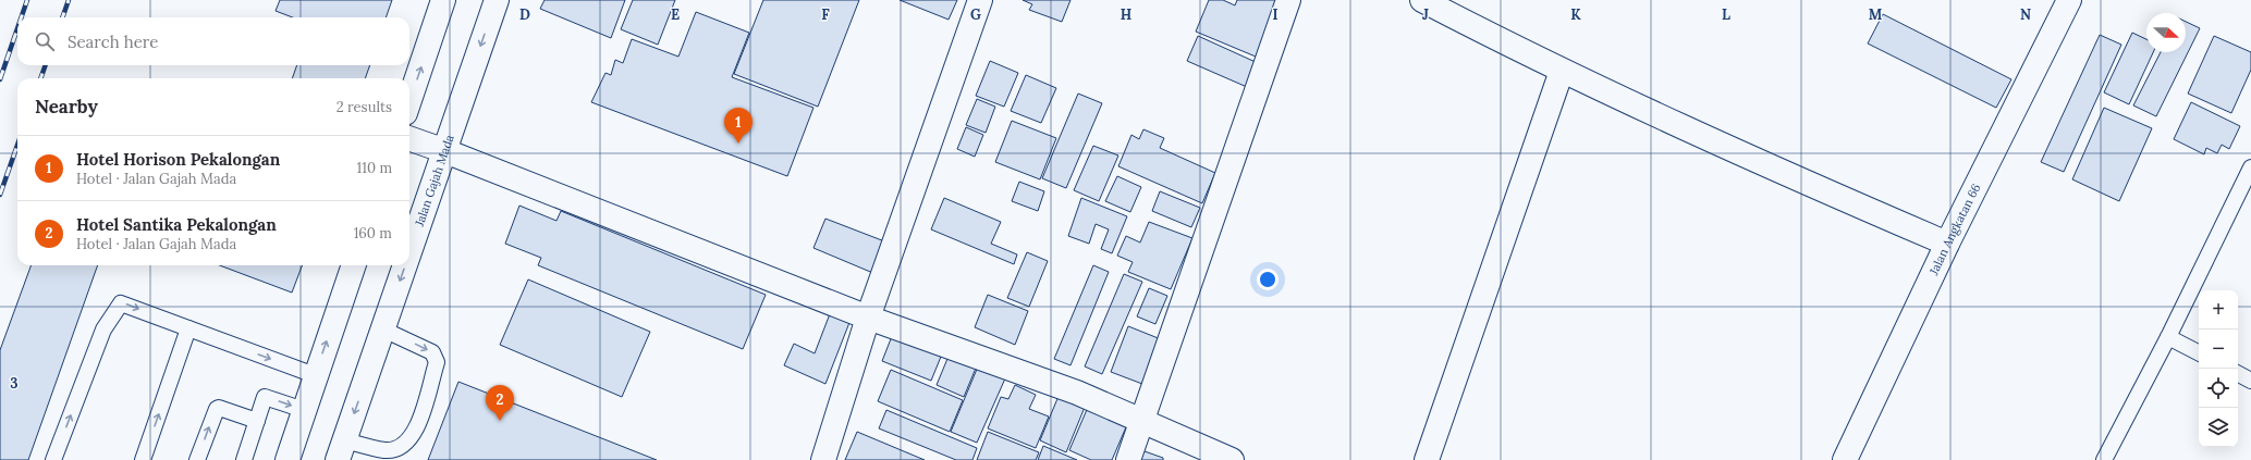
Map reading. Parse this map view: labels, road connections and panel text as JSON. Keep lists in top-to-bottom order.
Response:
{
  "streets": {
    "main road": ["Jalan Gajah Mada", "Jalan Angkatan 66"]
  },
  "north": "right",
  "page": {
    "search": "Search here",
    "heading": ["Nearby", "2 results"],
    "pins": ["1", "2"],
    "list": [
      {
        "mark": "1",
        "name": "Hotel Horison Pekalongan",
        "note": "Hotel · Jalan Gajah Mada",
        "value": "110 m"
      },
      {
        "mark": "2",
        "name": "Hotel Santika Pekalongan",
        "note": "Hotel · Jalan Gajah Mada",
        "value": "160 m"
      }
    ],
    "map_buttons": ["+", "−"]
  },
  "grid": {
    "columns": [
      "D",
      "E",
      "F",
      "G",
      "H",
      "I",
      "J",
      "K",
      "L",
      "M",
      "N"
    ],
    "rows": ["3"]
  }
}
